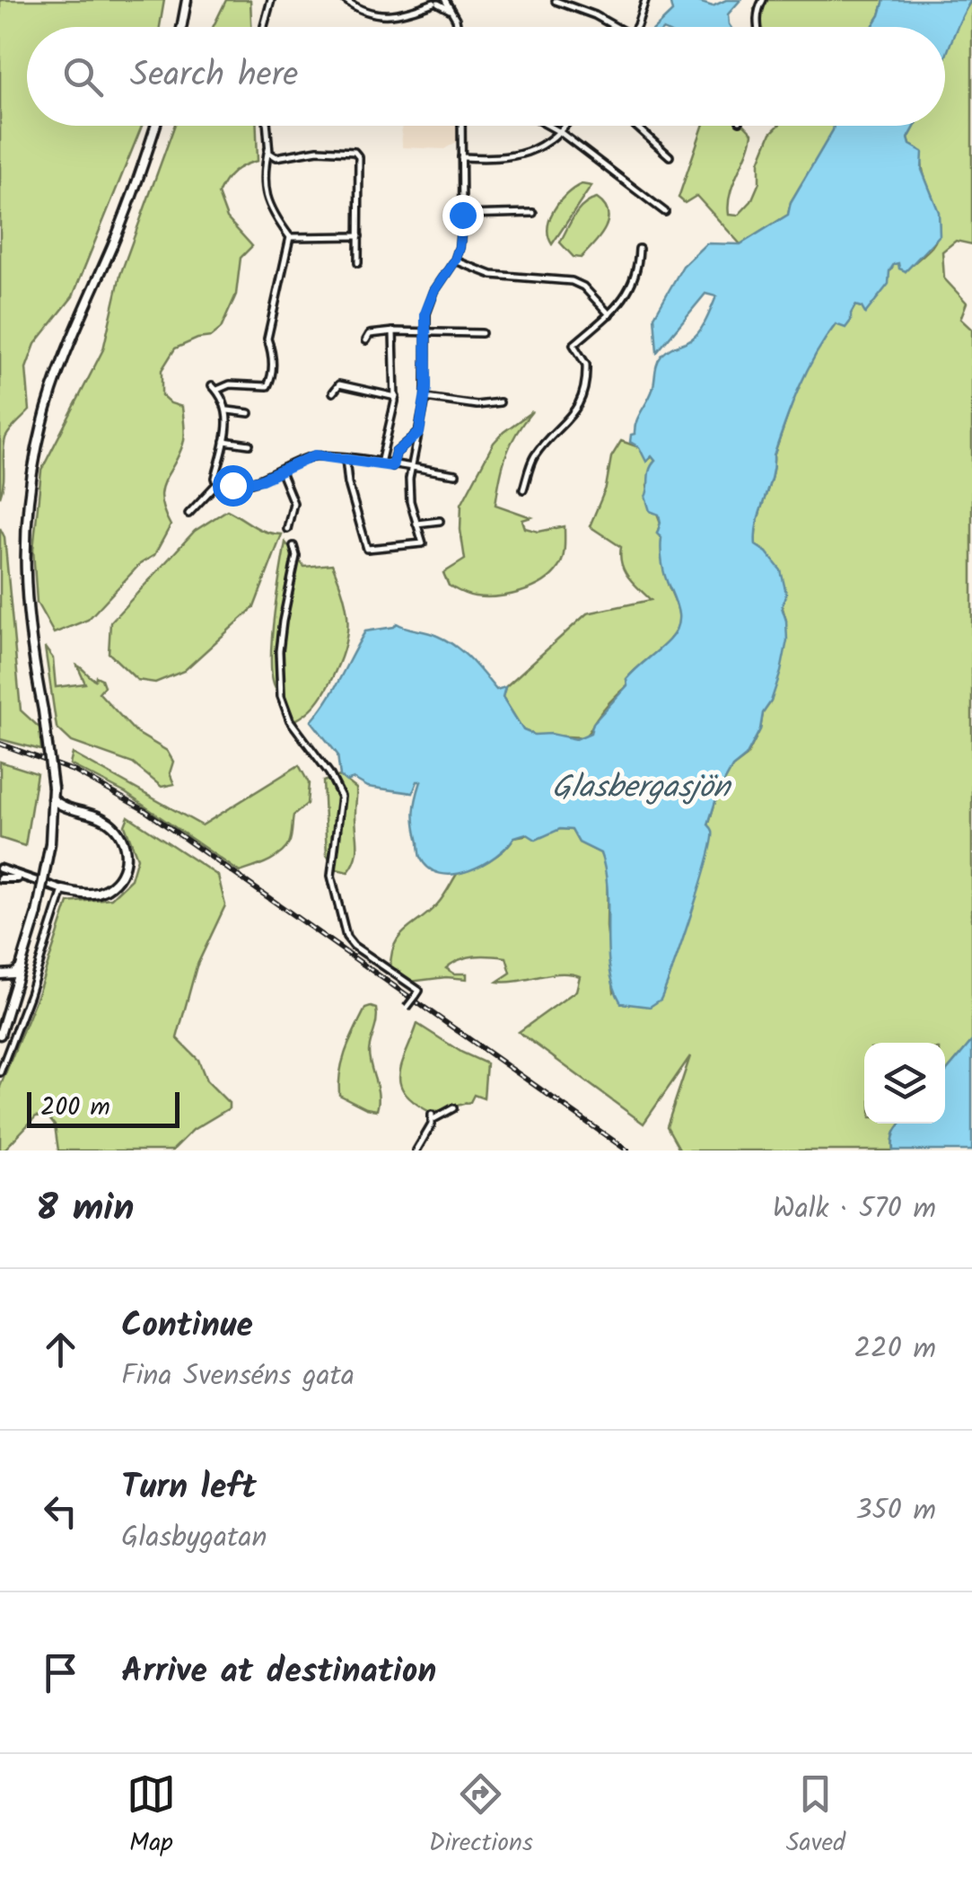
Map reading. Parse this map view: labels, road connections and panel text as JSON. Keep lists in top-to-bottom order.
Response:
{
  "water": ["Glasbergasjön"],
  "scale_bar": "200 m",
  "page": {
    "search": "Search here",
    "scale": "200 m",
    "heading": ["8 min", "Walk · 570 m"],
    "list": [
      ["Continue", "Fina Svenséns gata", "220 m"],
      ["Turn left", "Glasbygatan", "350 m"],
      "Arrive at destination"
    ],
    "nav": ["Map", "Directions", "Saved"]
  }
}
